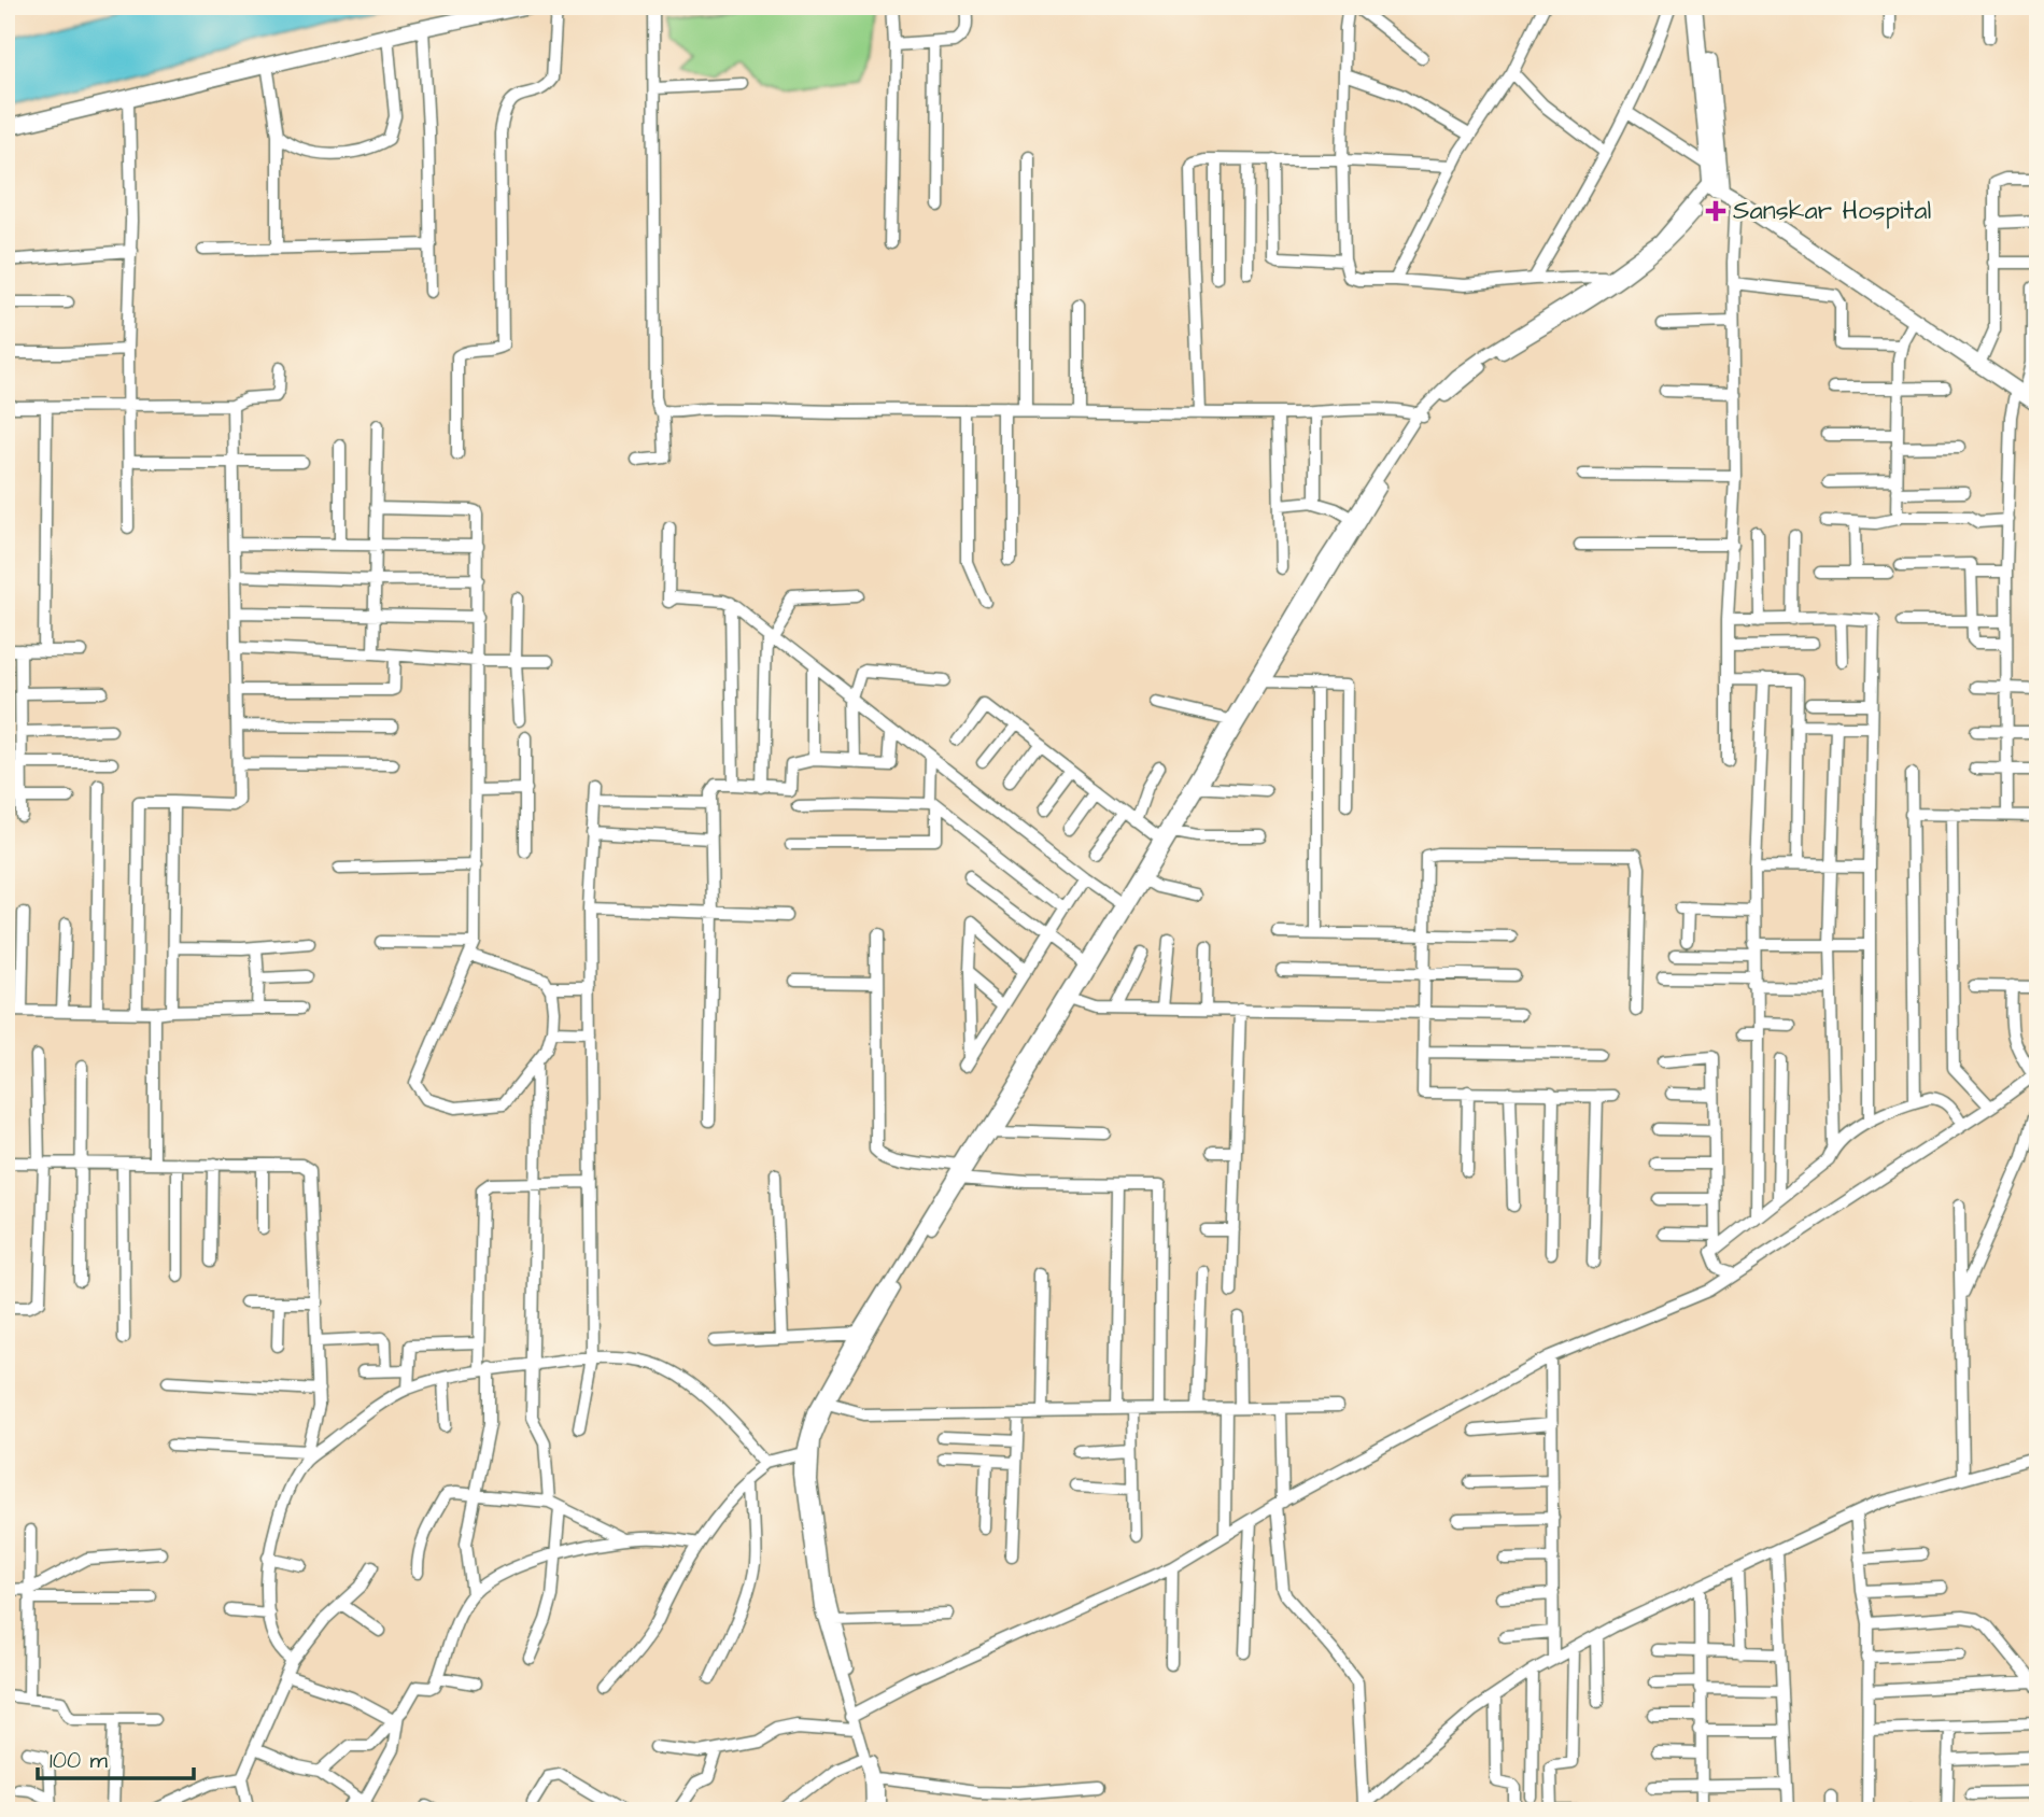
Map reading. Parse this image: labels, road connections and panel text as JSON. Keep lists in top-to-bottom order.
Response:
{
  "places": {
    "health": ["Sanskar Hospital"]
  },
  "scale_bar": "100 m"
}
